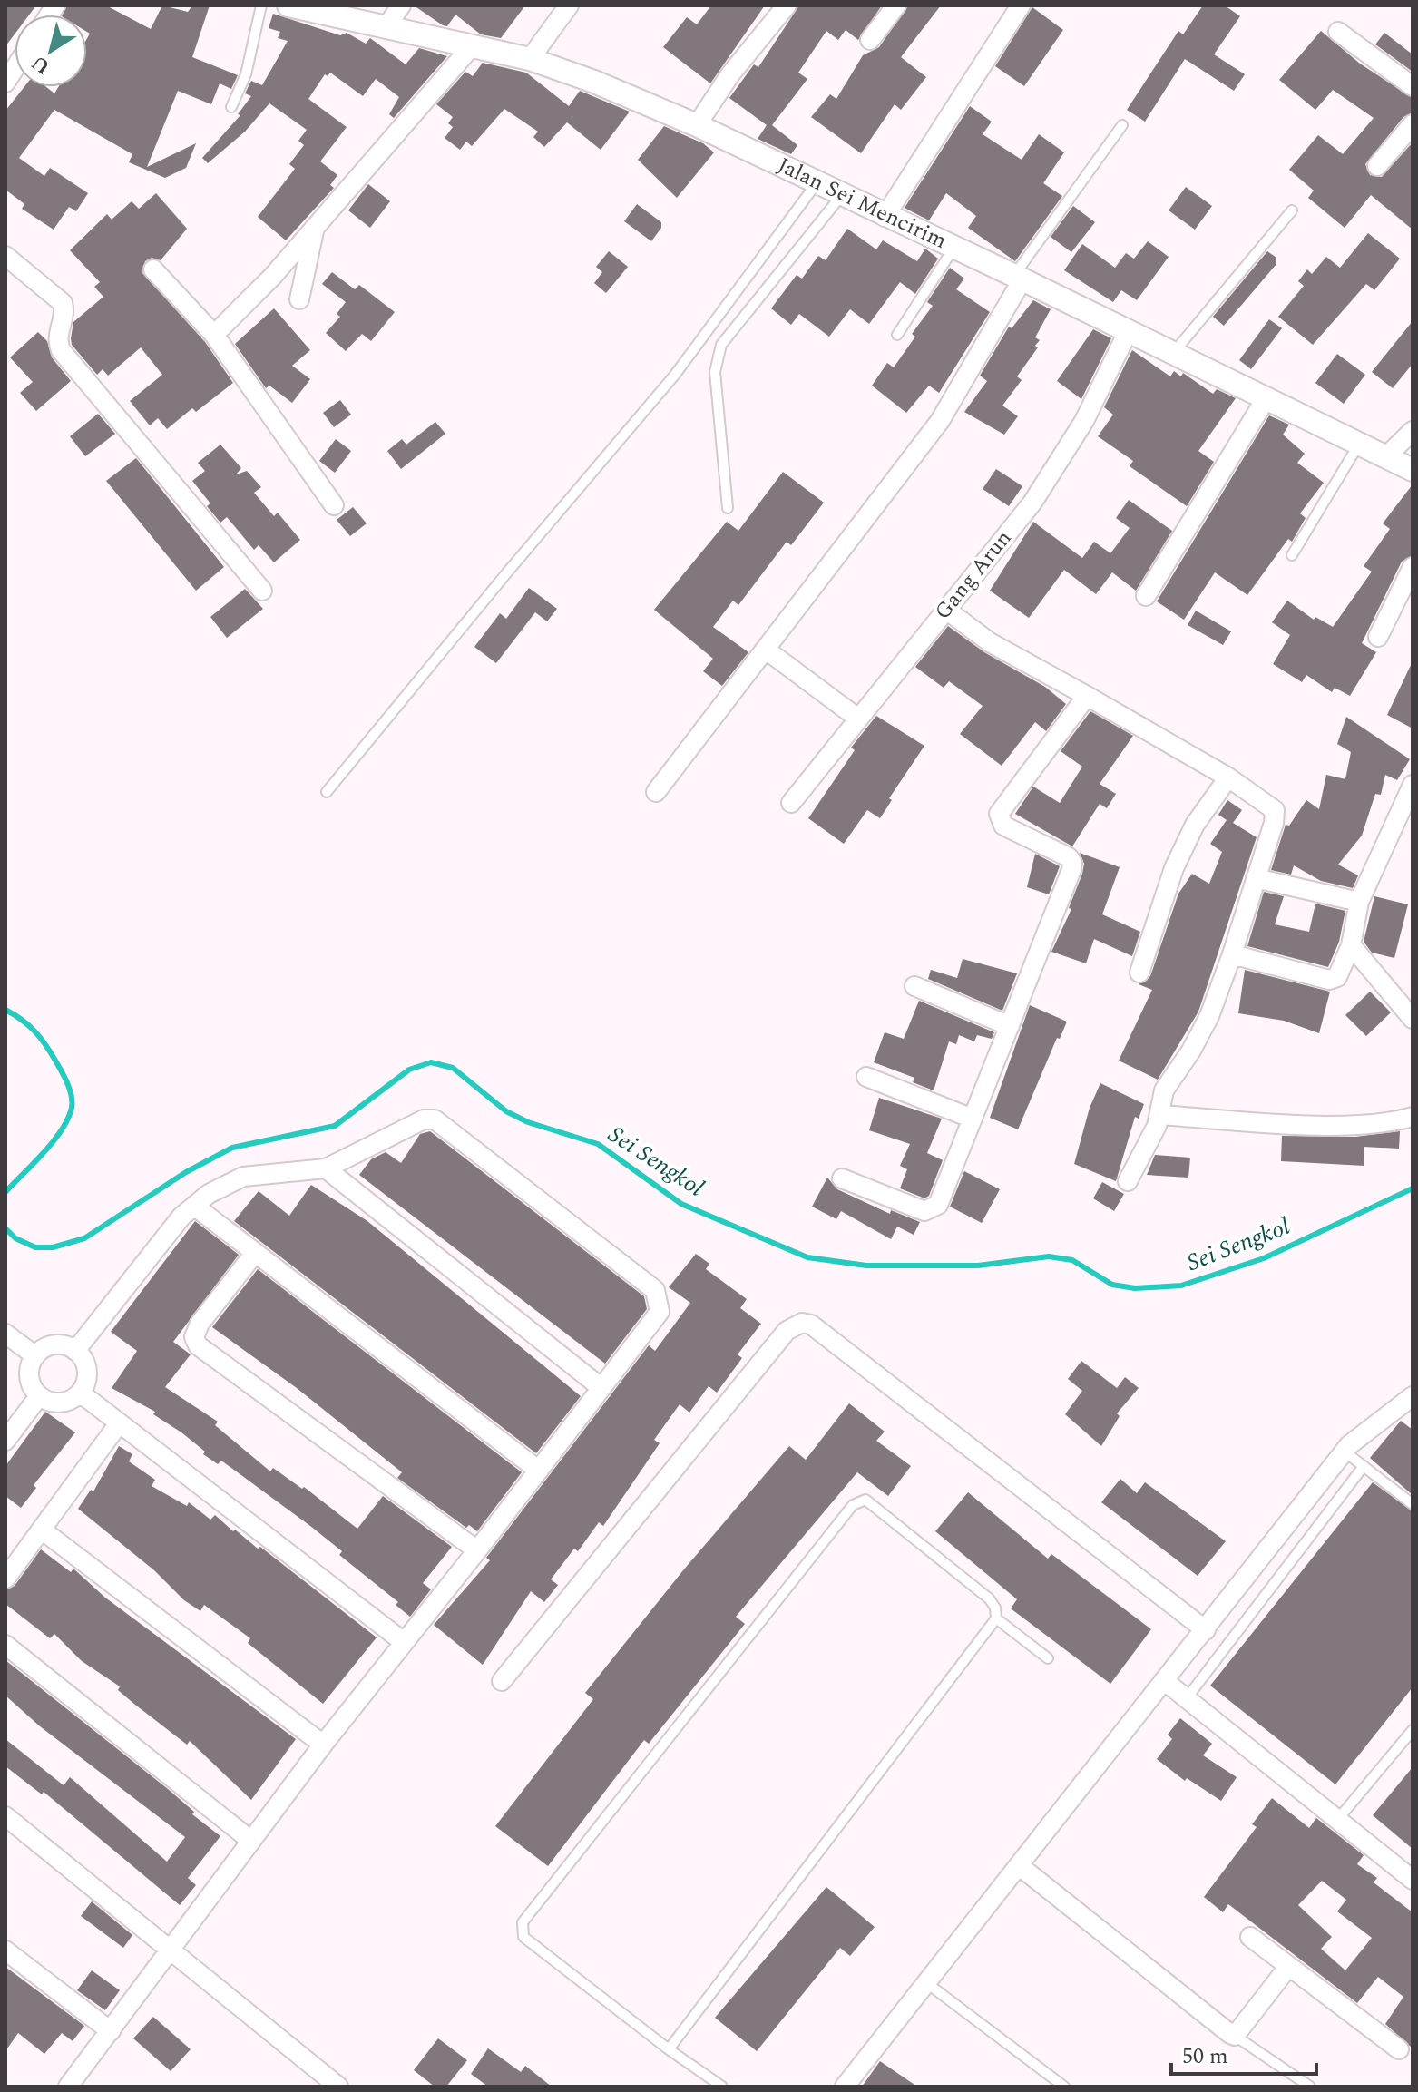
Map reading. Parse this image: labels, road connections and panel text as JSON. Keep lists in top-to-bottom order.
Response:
{
  "streets": {
    "street": ["Jalan Sei Mencirim", "Gang Arun"]
  },
  "crossings": [
    ["Jalan Sei Mencirim", "Gang Arun"]
  ],
  "water": ["Sei Sengkol"],
  "scale_bar": "50 m",
  "north": "bottom left"
}
